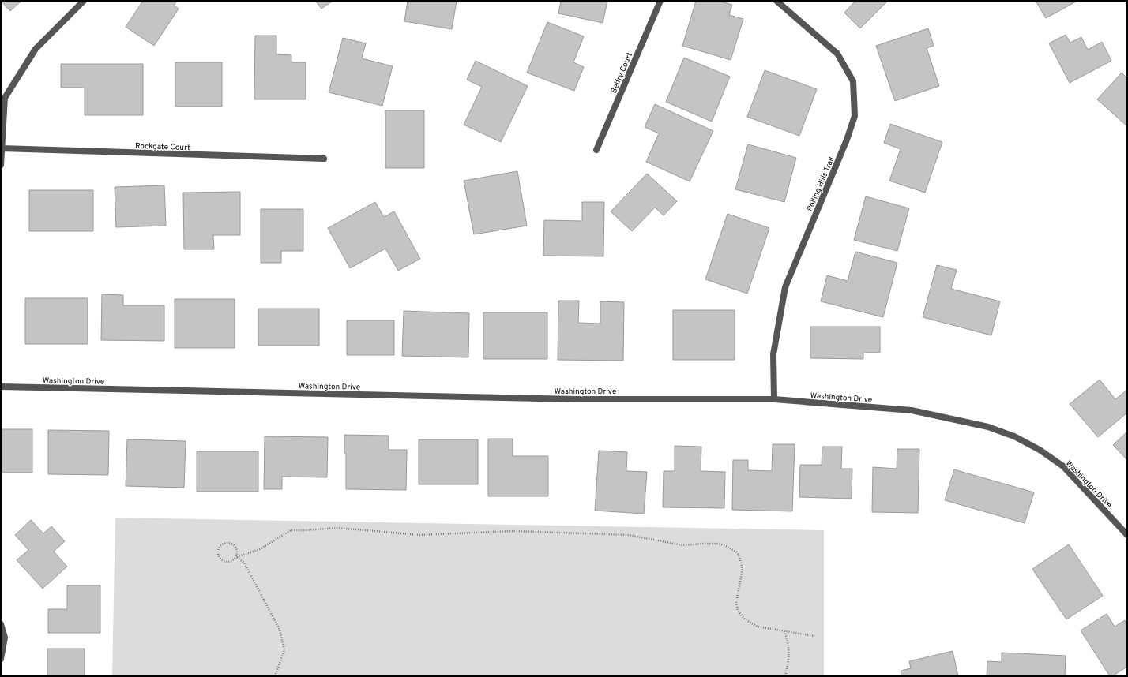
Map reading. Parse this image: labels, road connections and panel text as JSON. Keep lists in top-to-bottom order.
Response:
{
  "streets": {
    "street": [
      "Belfry Court",
      "Rockgate Court",
      "Rolling Hills Trail",
      "Washington Drive"
    ]
  },
  "crossings": [
    ["Rolling Hills Trail", "Washington Drive"]
  ]
}
